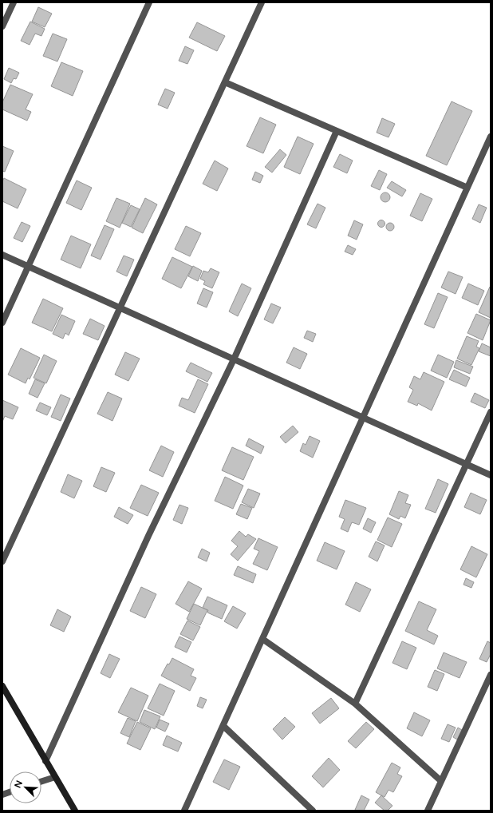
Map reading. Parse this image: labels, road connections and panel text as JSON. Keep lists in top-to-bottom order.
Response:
{
  "north": "top left"
}
